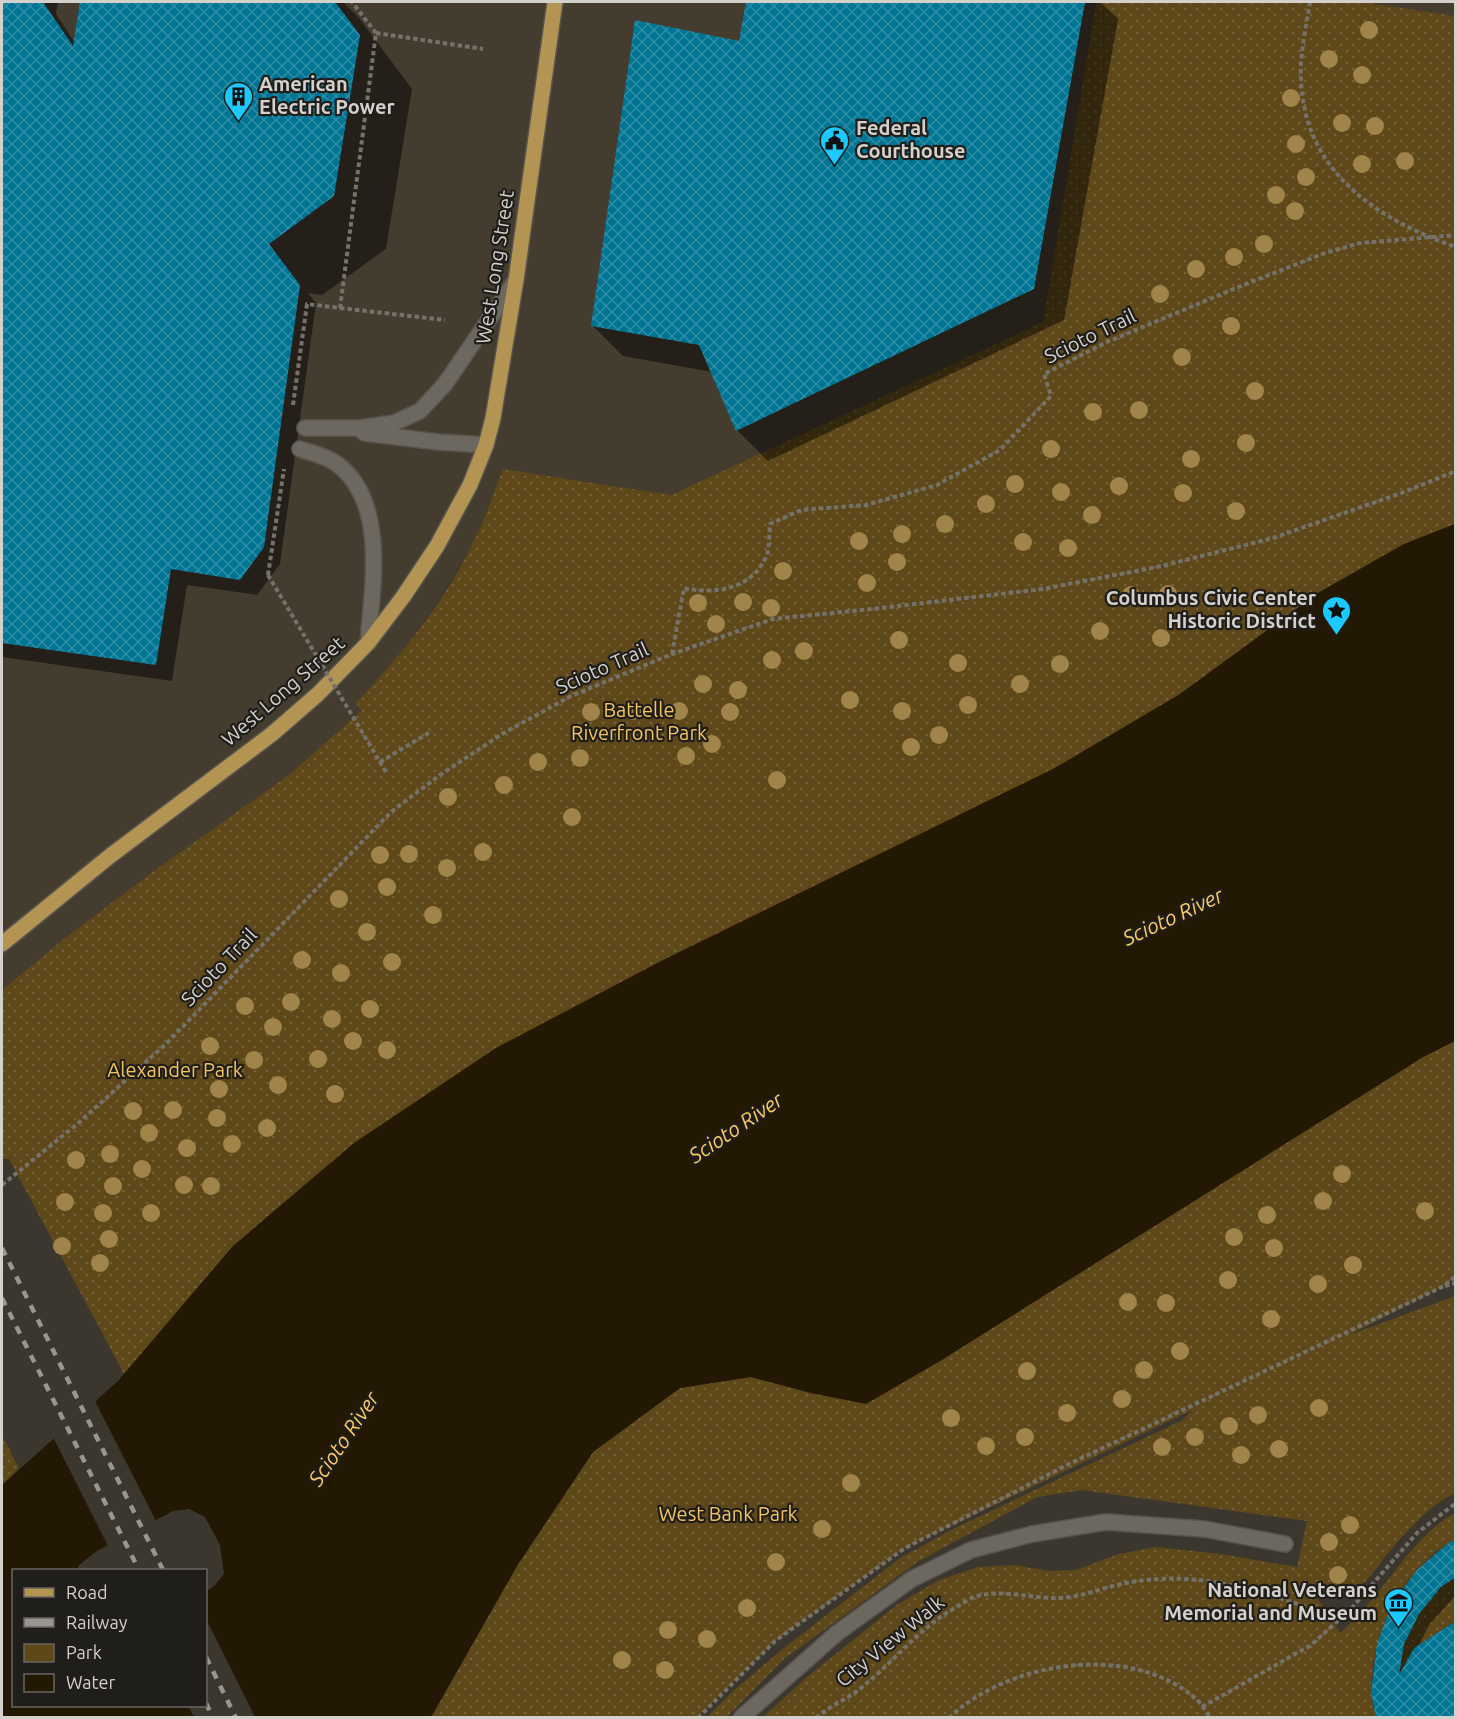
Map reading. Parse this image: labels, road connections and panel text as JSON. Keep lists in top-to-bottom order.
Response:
{
  "streets": {
    "main road": ["West Long Street"],
    "path": ["Scioto Trail", "City View Walk"]
  },
  "water": ["Scioto River"],
  "parks": ["Battelle Riverfront Park", "Alexander Park", "West Bank Park"],
  "places": {
    "building": ["American Electric Power"],
    "public building": ["Federal Courthouse"],
    "place": ["Columbus Civic Center Historic District"],
    "museum": ["National Veterans Memorial and Museum"]
  },
  "legend": [
    "Road",
    "Railway",
    "Park",
    "Water"
  ]
}
